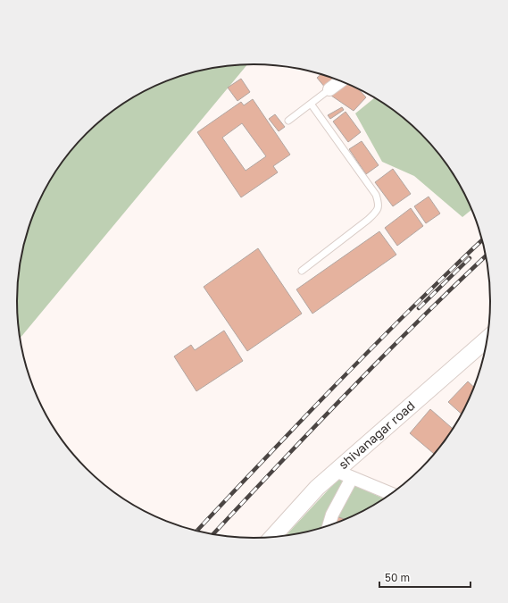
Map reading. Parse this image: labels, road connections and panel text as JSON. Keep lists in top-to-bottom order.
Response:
{
  "streets": {
    "street": ["shivanagar road"]
  },
  "scale_bar": "50 m"
}
